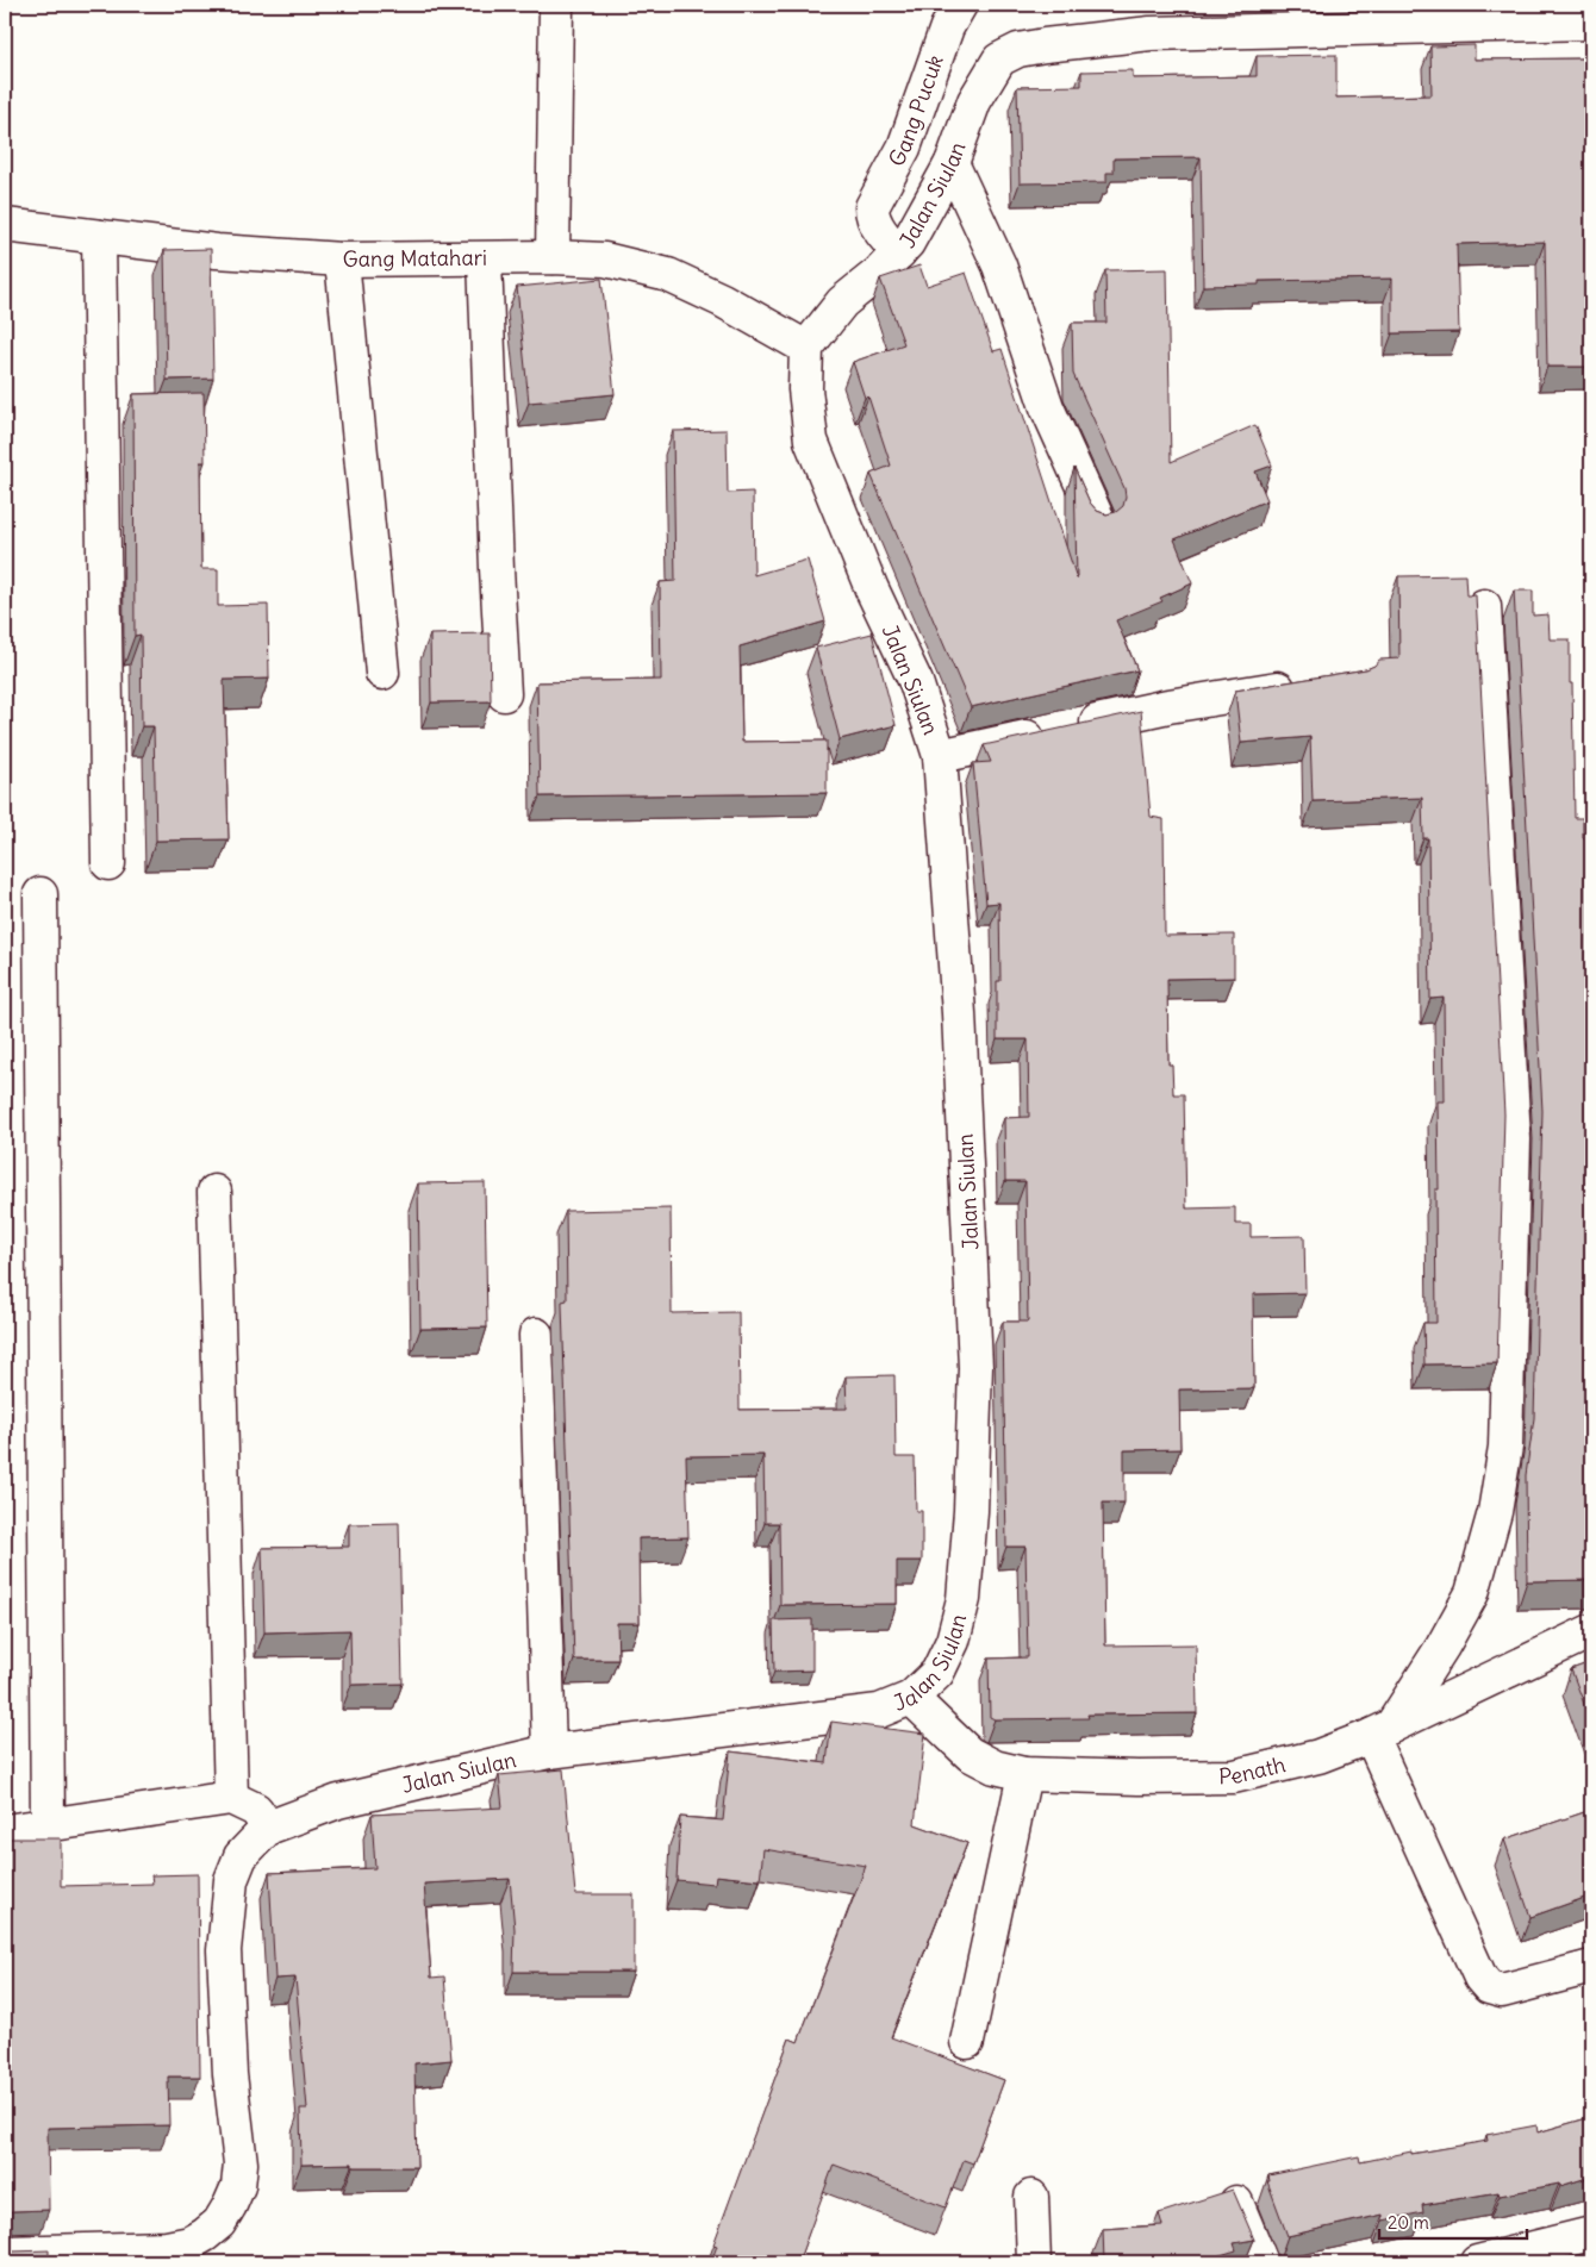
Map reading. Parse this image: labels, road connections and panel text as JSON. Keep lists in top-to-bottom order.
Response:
{
  "streets": {
    "street": [
      "Gang Pucuk",
      "Jalan Siulan",
      "Gang Matahari",
      "Penath"
    ]
  },
  "crossings": [
    ["Gang Pucuk", "Jalan Siulan"],
    ["Jalan Siulan", "Gang Matahari"],
    ["Jalan Siulan", "Penath"]
  ],
  "scale_bar": "20 m"
}
